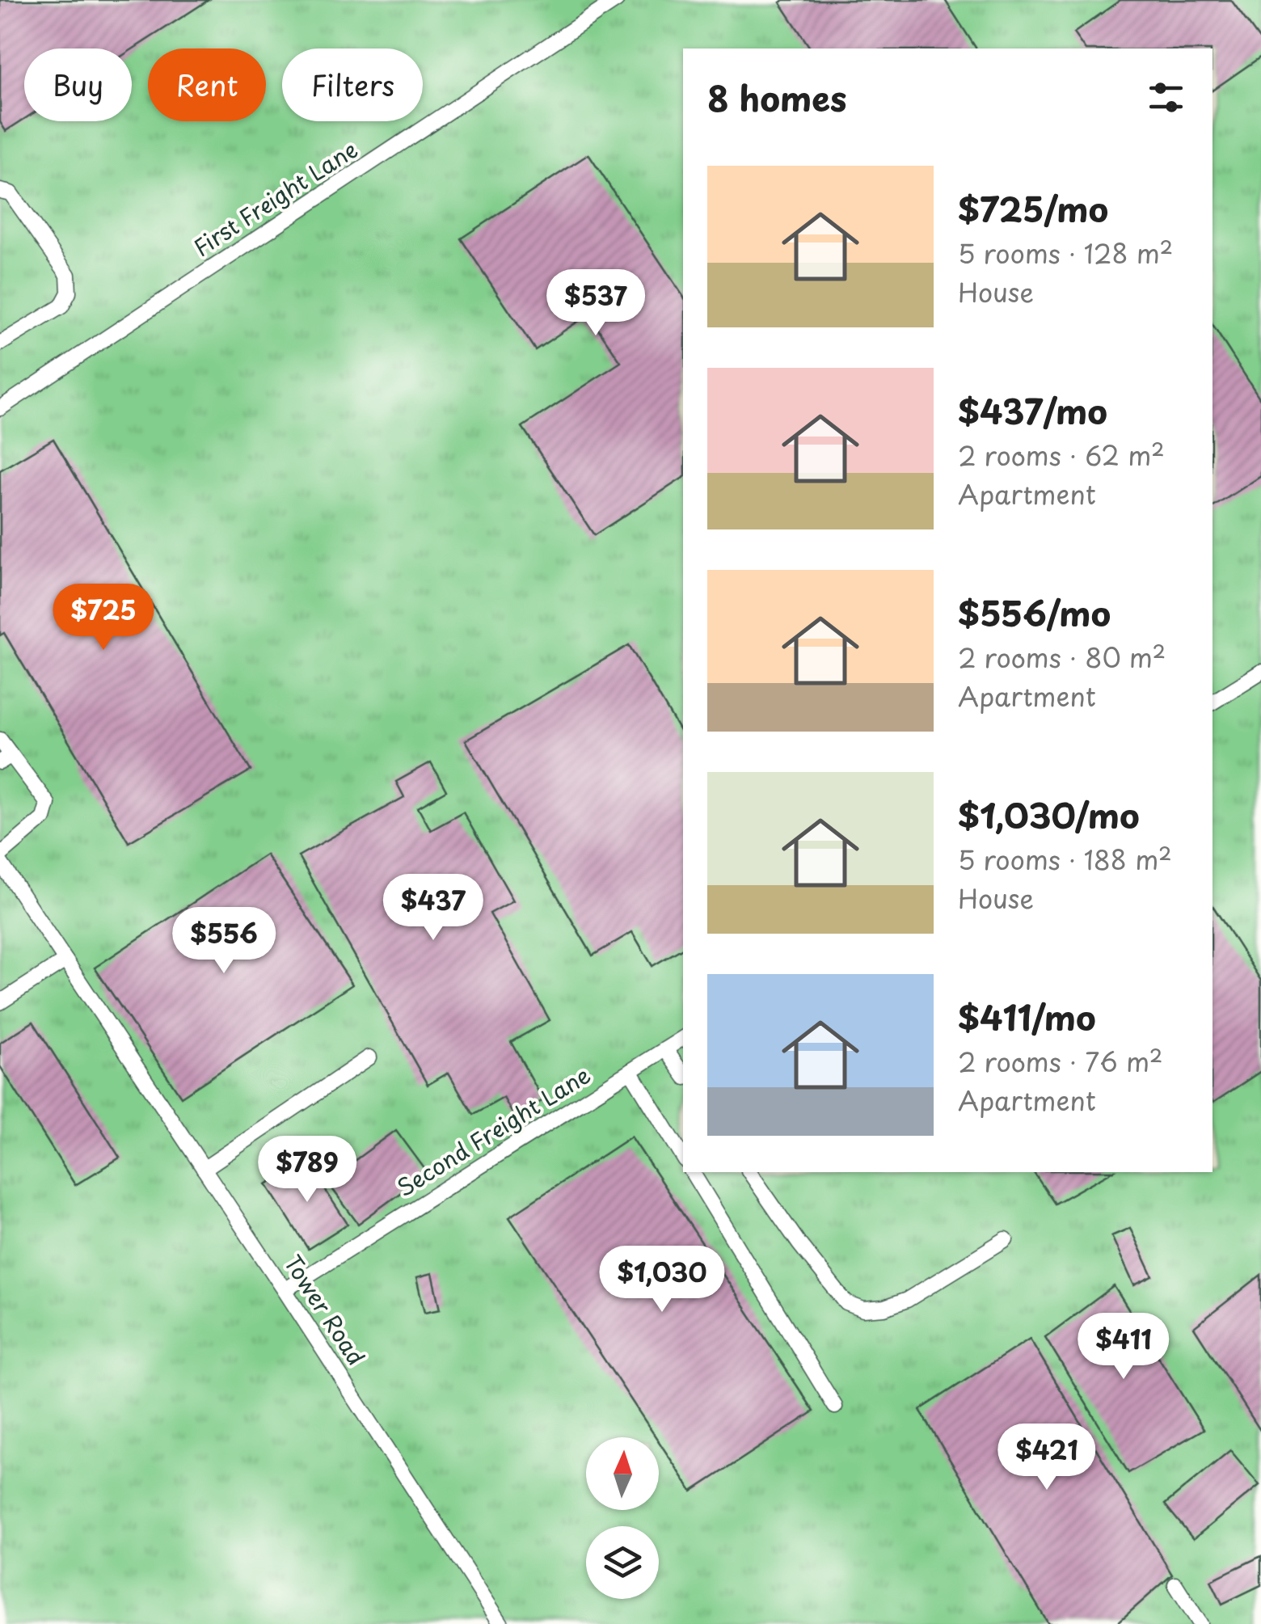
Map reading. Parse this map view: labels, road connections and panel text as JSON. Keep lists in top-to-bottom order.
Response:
{
  "streets": {
    "lane": ["First Freight Lane", "Second Freight Lane", "Tower Road"]
  },
  "crossings": [
    ["Second Freight Lane", "Tower Road"]
  ],
  "north": "top",
  "page": {
    "chip": ["Buy", "Rent", "Filters"],
    "heading": "8 homes",
    "list": [
      {
        "name": "$725/mo",
        "note": "5 rooms · 128 m² · House"
      },
      {
        "name": "$437/mo",
        "note": "2 rooms · 62 m² · Apartment"
      },
      {
        "name": "$556/mo",
        "note": "2 rooms · 80 m² · Apartment"
      },
      {
        "name": "$1,030/mo",
        "note": "5 rooms · 188 m² · House"
      },
      {
        "name": "$411/mo",
        "note": "2 rooms · 76 m² · Apartment"
      }
    ],
    "price": [
      "$537",
      "$725",
      "$437",
      "$556",
      "$789",
      "$1,030",
      "$411",
      "$421"
    ]
  }
}
